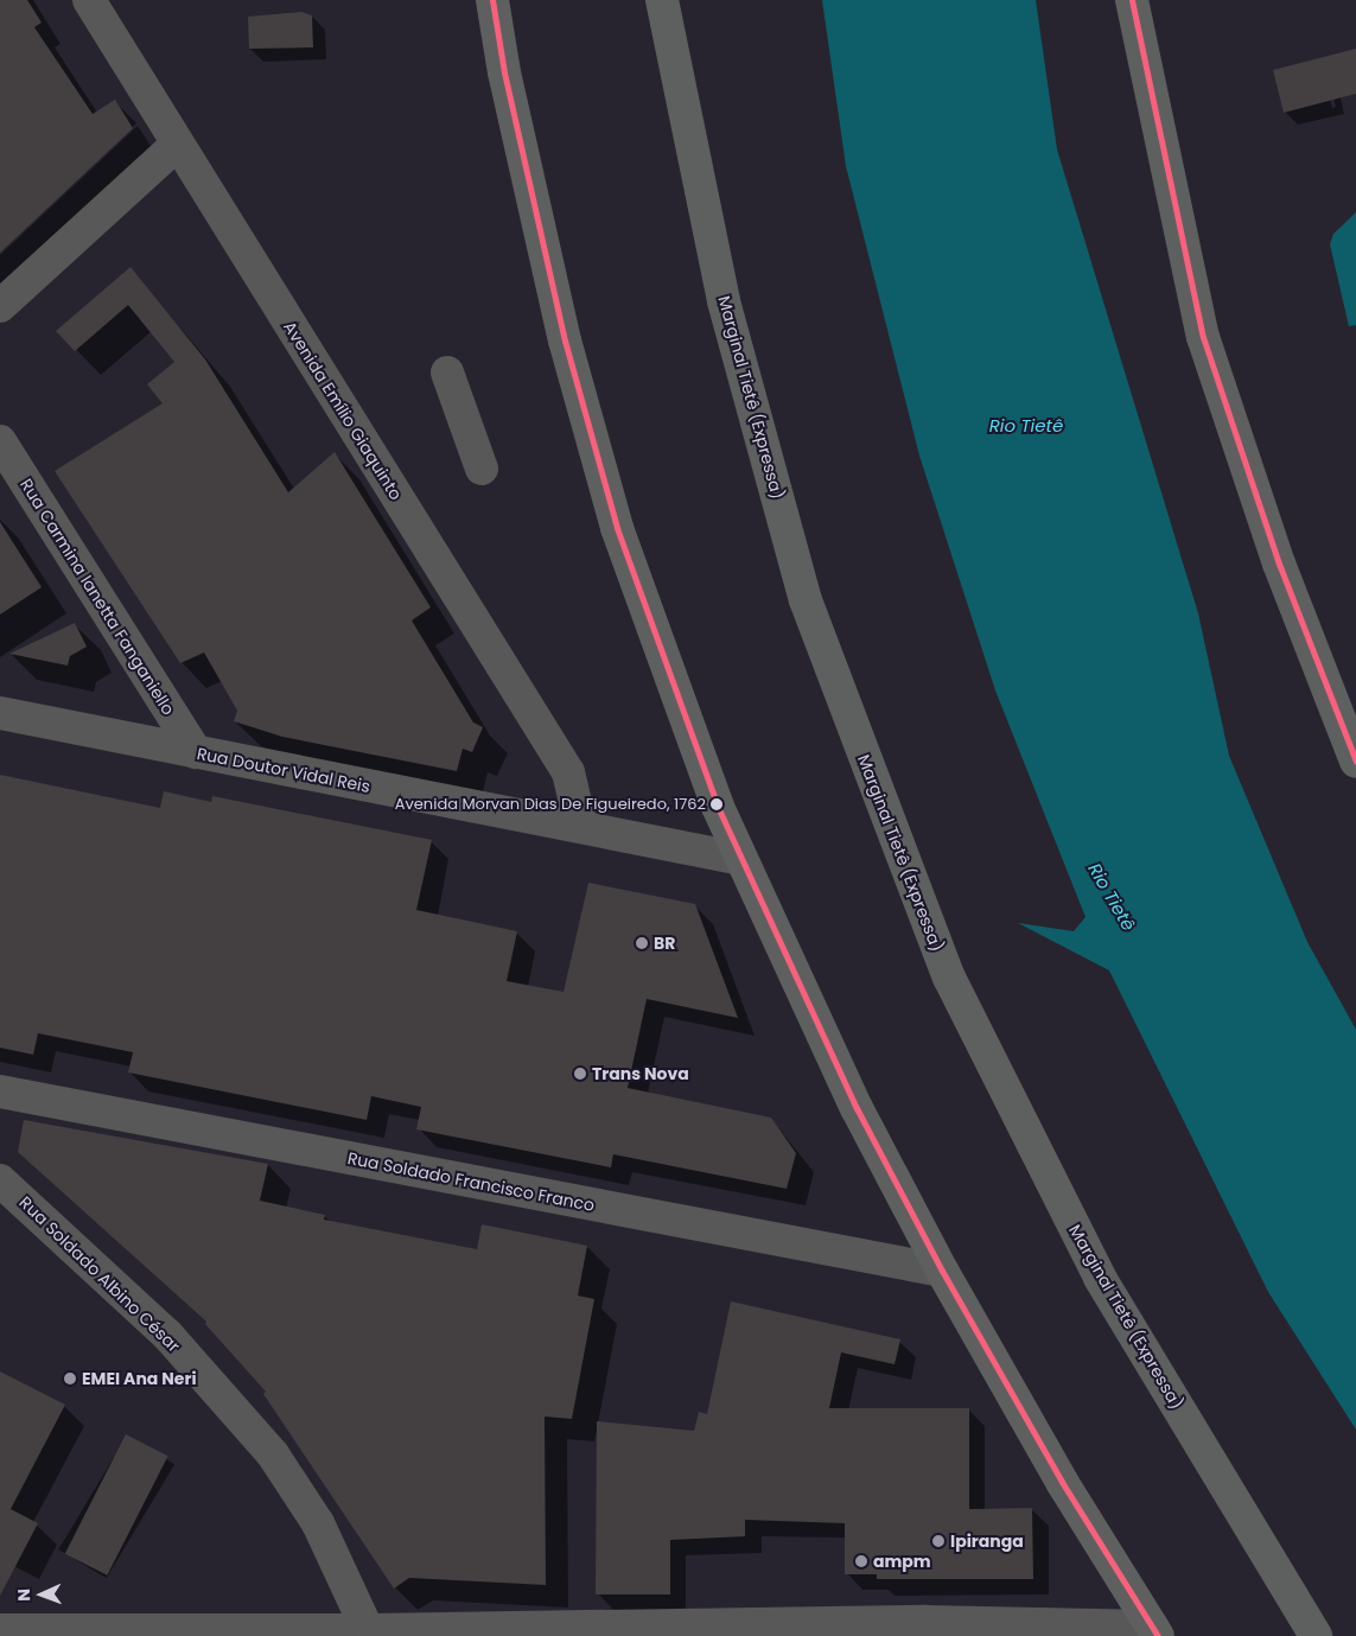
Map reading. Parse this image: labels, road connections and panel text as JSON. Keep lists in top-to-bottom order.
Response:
{
  "streets": {
    "highway": ["Marginal Tietê (Expressa)"],
    "street": [
      "Avenida Emílio Giaquinto",
      "Rua Carmina Ianetta Fanganiello",
      "Rua Doutor Vidal Reis",
      "Rua Soldado Francisco Franco",
      "Rua Soldado Albino César"
    ]
  },
  "crossings": [
    ["Avenida Emílio Giaquinto", "Rua Doutor Vidal Reis"],
    ["Rua Carmina Ianetta Fanganiello", "Rua Doutor Vidal Reis"]
  ],
  "water": ["Rio Tietê"],
  "places": [
    "Avenida Morvan Dias De Figueiredo, 1762",
    "BR",
    "Trans Nova",
    "EMEI Ana Neri",
    "Ipiranga",
    "ampm"
  ],
  "north": "left"
}
